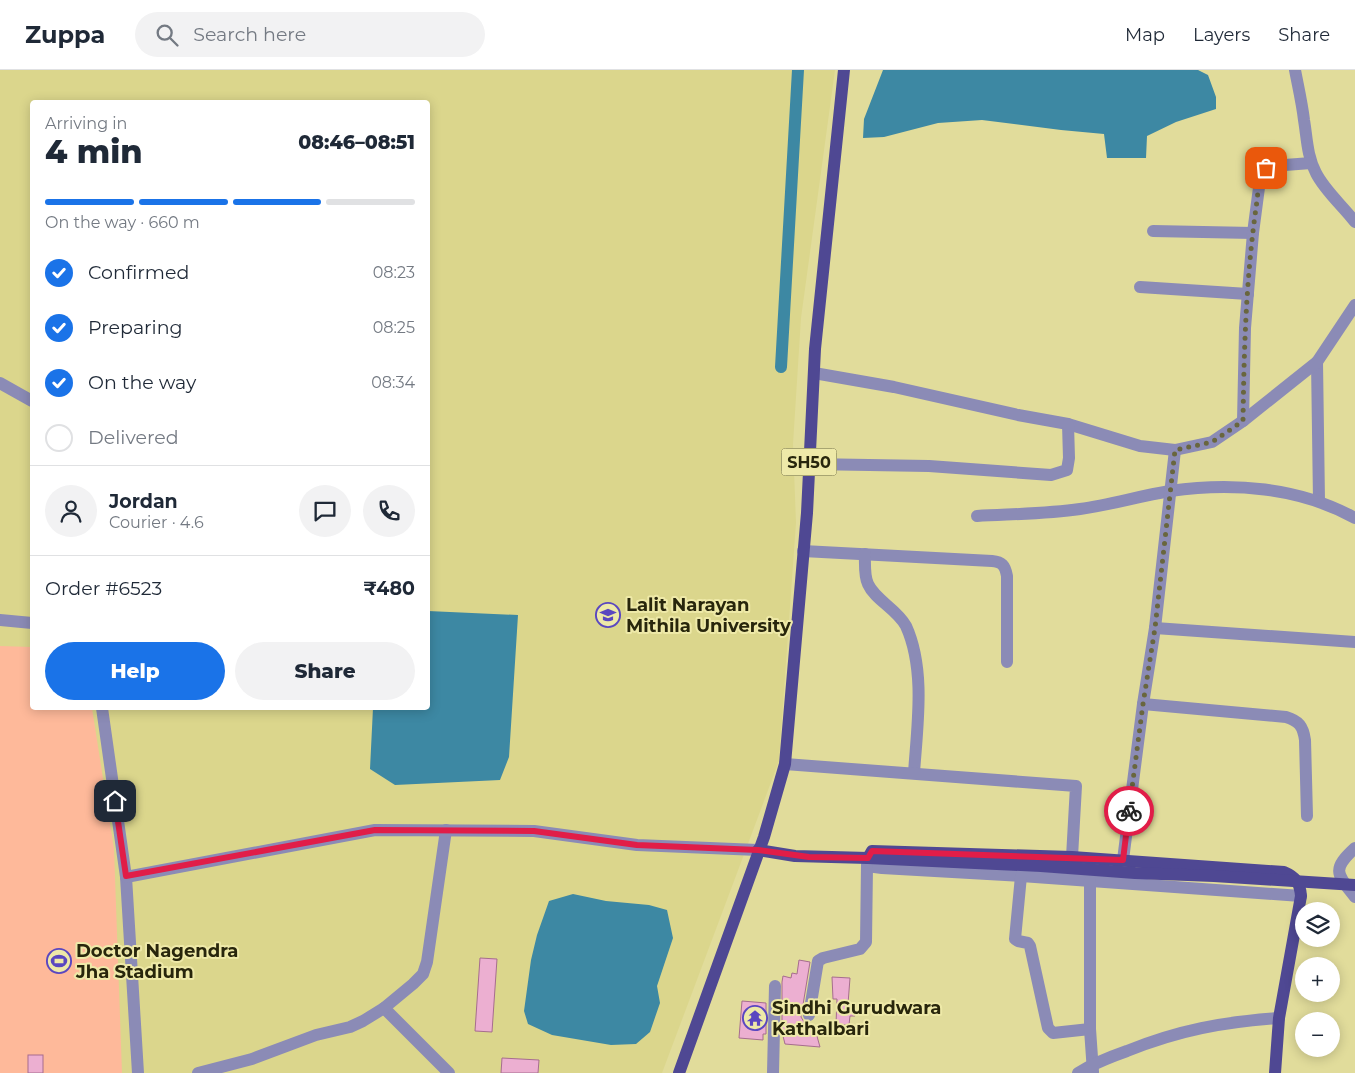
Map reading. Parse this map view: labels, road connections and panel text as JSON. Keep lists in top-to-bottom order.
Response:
{
  "streets": {
    "main road": ["SH50"]
  },
  "places": {
    "school or university": ["Lalit Narayan Mithila University"],
    "sports": ["Doctor Nagendra Jha Stadium"],
    "temple": ["Sindhi Gurudwara Kathalbari"]
  },
  "page": {
    "header": "Zuppa",
    "search": "Search here",
    "nav": ["Map", "Layers", "Share"],
    "heading": ["4 min", "Arriving in", "08:46–08:51"],
    "panel": [
      "Jordan",
      "Courier · 4.6",
      "Order #6523",
      "₹480"
    ],
    "bar": "On the way · 660 m",
    "list": [
      ["Confirmed", "08:23"],
      ["Preparing", "08:25"],
      ["On the way", "08:34"],
      "Delivered"
    ],
    "buttons": ["Help", "Share"],
    "map_buttons": ["+", "−"]
  }
}
